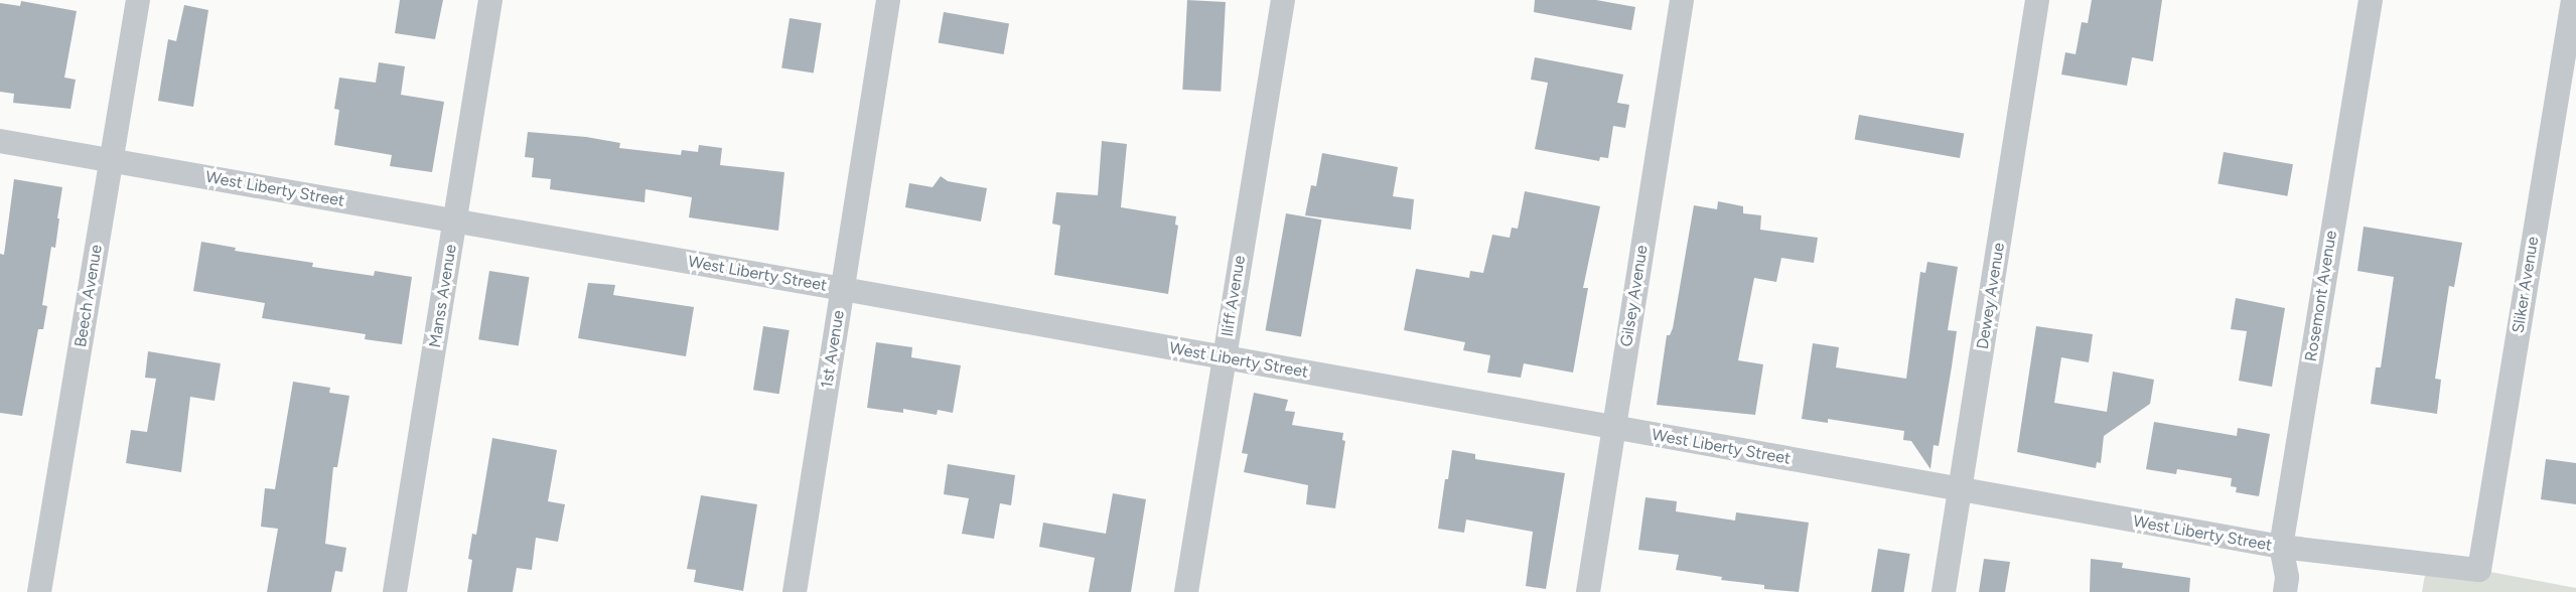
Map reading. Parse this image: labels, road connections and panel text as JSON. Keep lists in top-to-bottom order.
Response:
{
  "streets": {
    "street": [
      "West Liberty Street",
      "Sliker Avenue",
      "Beech Avenue",
      "Manss Avenue",
      "Iliff Avenue",
      "Gilsey Avenue",
      "Dewey Avenue",
      "Rosemont Avenue",
      "1st Avenue"
    ]
  },
  "crossings": [
    ["West Liberty Street", "Sliker Avenue"],
    ["West Liberty Street", "Beech Avenue"],
    ["West Liberty Street", "Manss Avenue"],
    ["West Liberty Street", "Iliff Avenue"],
    ["West Liberty Street", "Gilsey Avenue"],
    ["West Liberty Street", "Dewey Avenue"],
    ["West Liberty Street", "Rosemont Avenue"],
    ["West Liberty Street", "1st Avenue"]
  ]
}
